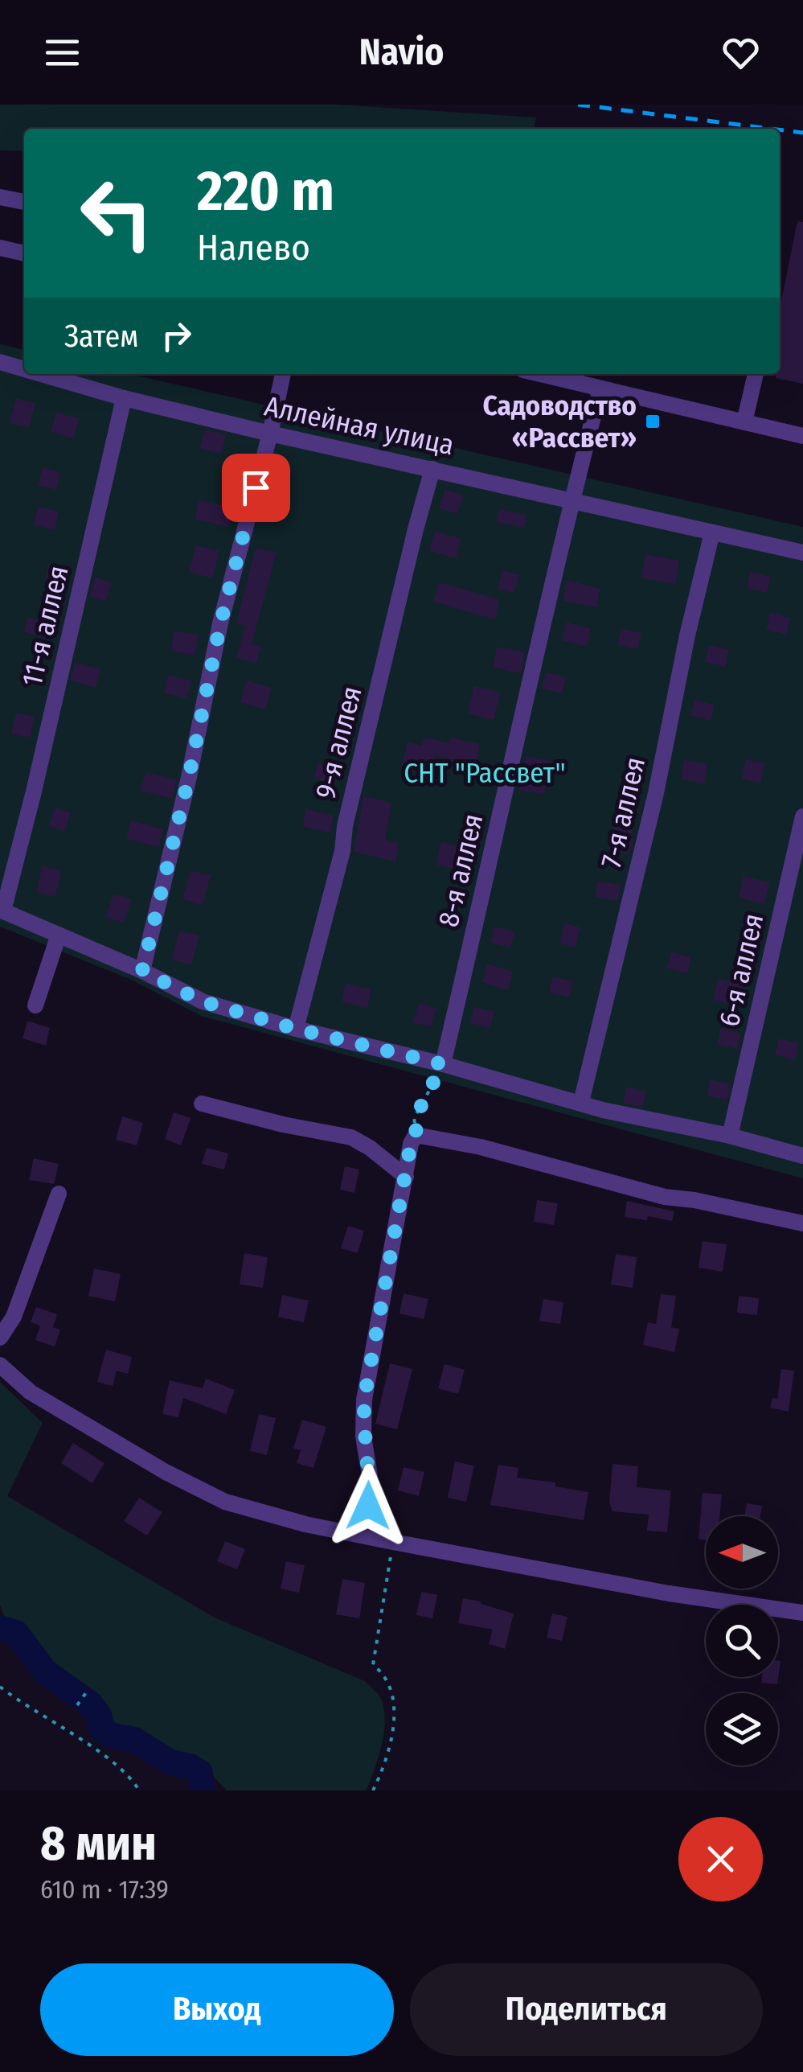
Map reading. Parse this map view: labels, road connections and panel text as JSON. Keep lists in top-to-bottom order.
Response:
{
  "streets": {
    "street": [
      "Аллейная улица",
      "11-я аллея",
      "9-я аллея",
      "7-я аллея",
      "8-я аллея",
      "6-я аллея"
    ]
  },
  "crossings": [
    ["Аллейная улица", "11-я аллея"],
    ["Аллейная улица", "9-я аллея"],
    ["Аллейная улица", "7-я аллея"],
    ["Аллейная улица", "8-я аллея"]
  ],
  "parks": ["СНТ \"Рассвет\""],
  "places": {
    "transit": ["Садоводство «Рассвет»"]
  },
  "north": "left",
  "page": {
    "header": "Navio",
    "turn": ["220 m", "Налево"],
    "then": "Затем",
    "heading": ["8 мин", "610 m · 17:39"],
    "buttons": ["Выход", "Поделиться"]
  }
}
